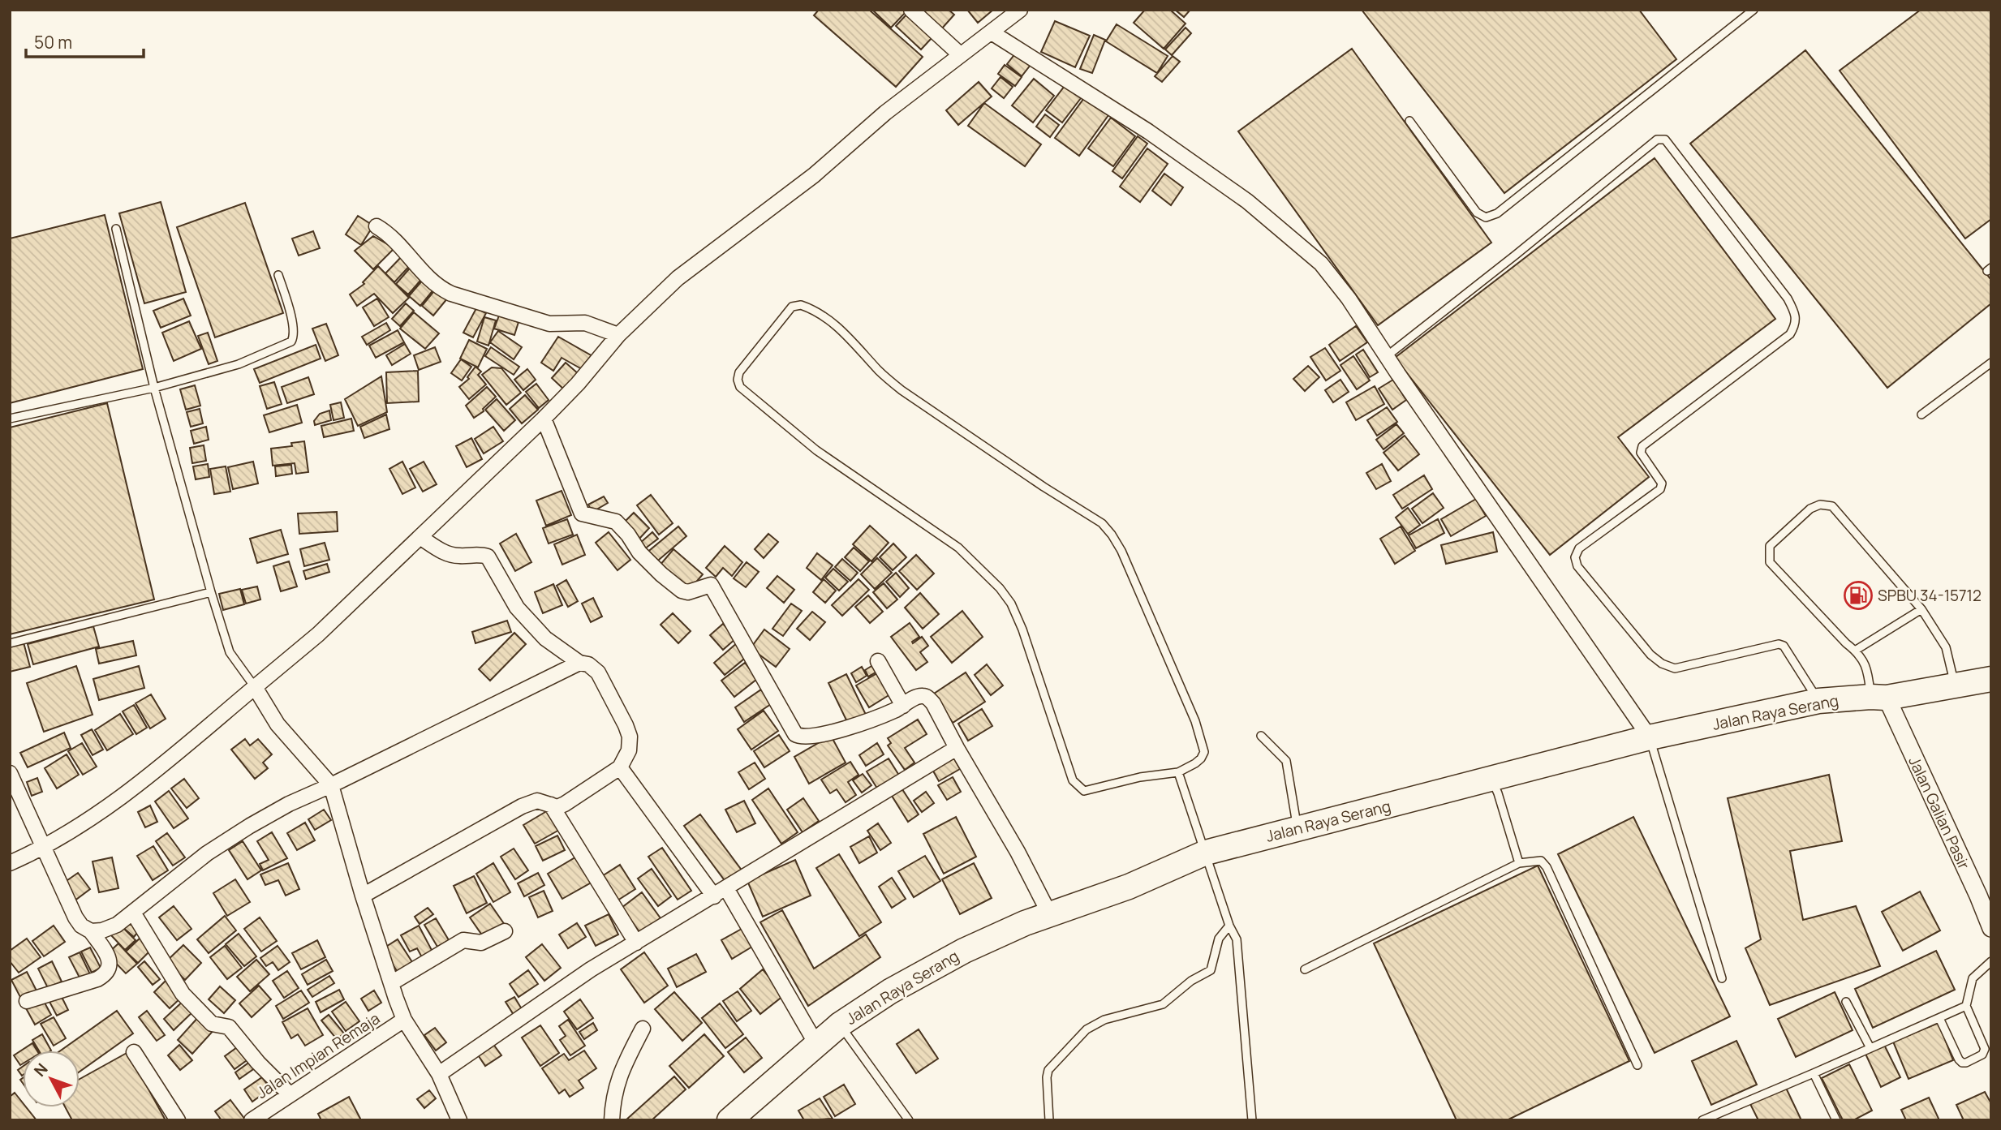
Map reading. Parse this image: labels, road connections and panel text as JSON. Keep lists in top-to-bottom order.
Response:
{
  "streets": {
    "highway": ["Jalan Raya Serang"],
    "street": ["Jalan Galian Pasir", "Jalan Impian Remaja"]
  },
  "crossings": [
    ["Jalan Raya Serang", "Jalan Galian Pasir"]
  ],
  "places": {
    "fuel station": ["SPBU 34-15712"]
  },
  "scale_bar": "50 m",
  "north": "top left"
}
